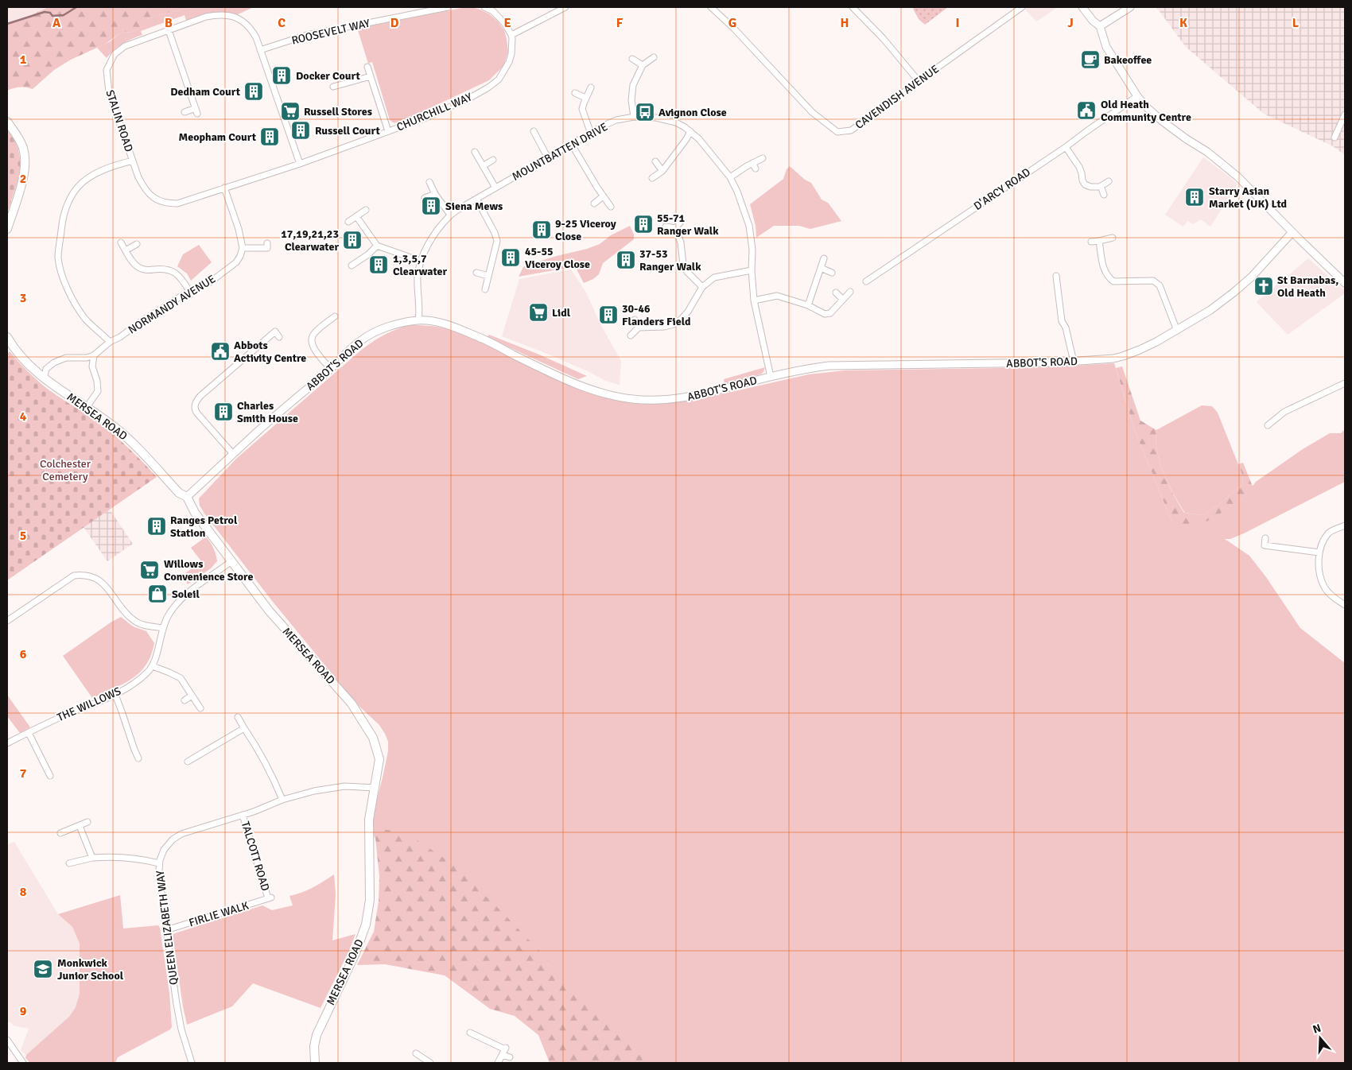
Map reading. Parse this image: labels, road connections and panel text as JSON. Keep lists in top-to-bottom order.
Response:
{
  "streets": {
    "main road": ["MERSEA ROAD"],
    "street": [
      "ROOSEVELT WAY",
      "CAVENDISH AVENUE",
      "CHURCHILL WAY",
      "STALIN ROAD",
      "MOUNTBATTEN DRIVE",
      "D'ARCY ROAD",
      "NORMANDY AVENUE",
      "ABBOT'S ROAD",
      "THE WILLOWS",
      "TALCOTT ROAD",
      "FIRLIE WALK",
      "QUEEN ELIZABETH WAY"
    ]
  },
  "crossings": [
    ["ROOSEVELT WAY", "STALIN ROAD"],
    ["CHURCHILL WAY", "STALIN ROAD"],
    ["MOUNTBATTEN DRIVE", "ABBOT'S ROAD"],
    ["ABBOT'S ROAD", "MERSEA ROAD"],
    ["MERSEA ROAD", "QUEEN ELIZABETH WAY"],
    ["TALCOTT ROAD", "FIRLIE WALK"],
    ["TALCOTT ROAD", "QUEEN ELIZABETH WAY"],
    ["FIRLIE WALK", "QUEEN ELIZABETH WAY"]
  ],
  "parks": ["Colchester Cemetery"],
  "places": {
    "cafe": ["Bakeoffee"],
    "building": [
      "Docker Court",
      "Dedham Court",
      "Russell Court",
      "Meopham Court",
      "Starry Asian Market (UK) Ltd",
      "Siena Mews",
      "55-71 Ranger Walk",
      "9-25 Viceroy Close",
      "17,19,21,23 Clearwater",
      "45-55 Viceroy Close",
      "37-53 Ranger Walk",
      "1,3,5,7 Clearwater",
      "30-46 Flanders Field",
      "Charles Smith House",
      "Ranges Petrol Station"
    ],
    "public building": ["Old Heath Community Centre", "Abbots Activity Centre"],
    "supermarket": ["Russell Stores", "Lidl", "Willows Convenience Store"],
    "bus stop": ["Avignon Close"],
    "church": ["St Barnabas, Old Heath"],
    "shop": ["Soleil"],
    "school or university": ["Monkwick Junior School"]
  },
  "north": "top",
  "grid": {
    "columns": [
      "A",
      "B",
      "C",
      "D",
      "E",
      "F",
      "G",
      "H",
      "I",
      "J",
      "K",
      "L"
    ],
    "rows": [
      "1",
      "2",
      "3",
      "4",
      "5",
      "6",
      "7",
      "8",
      "9"
    ]
  }
}
